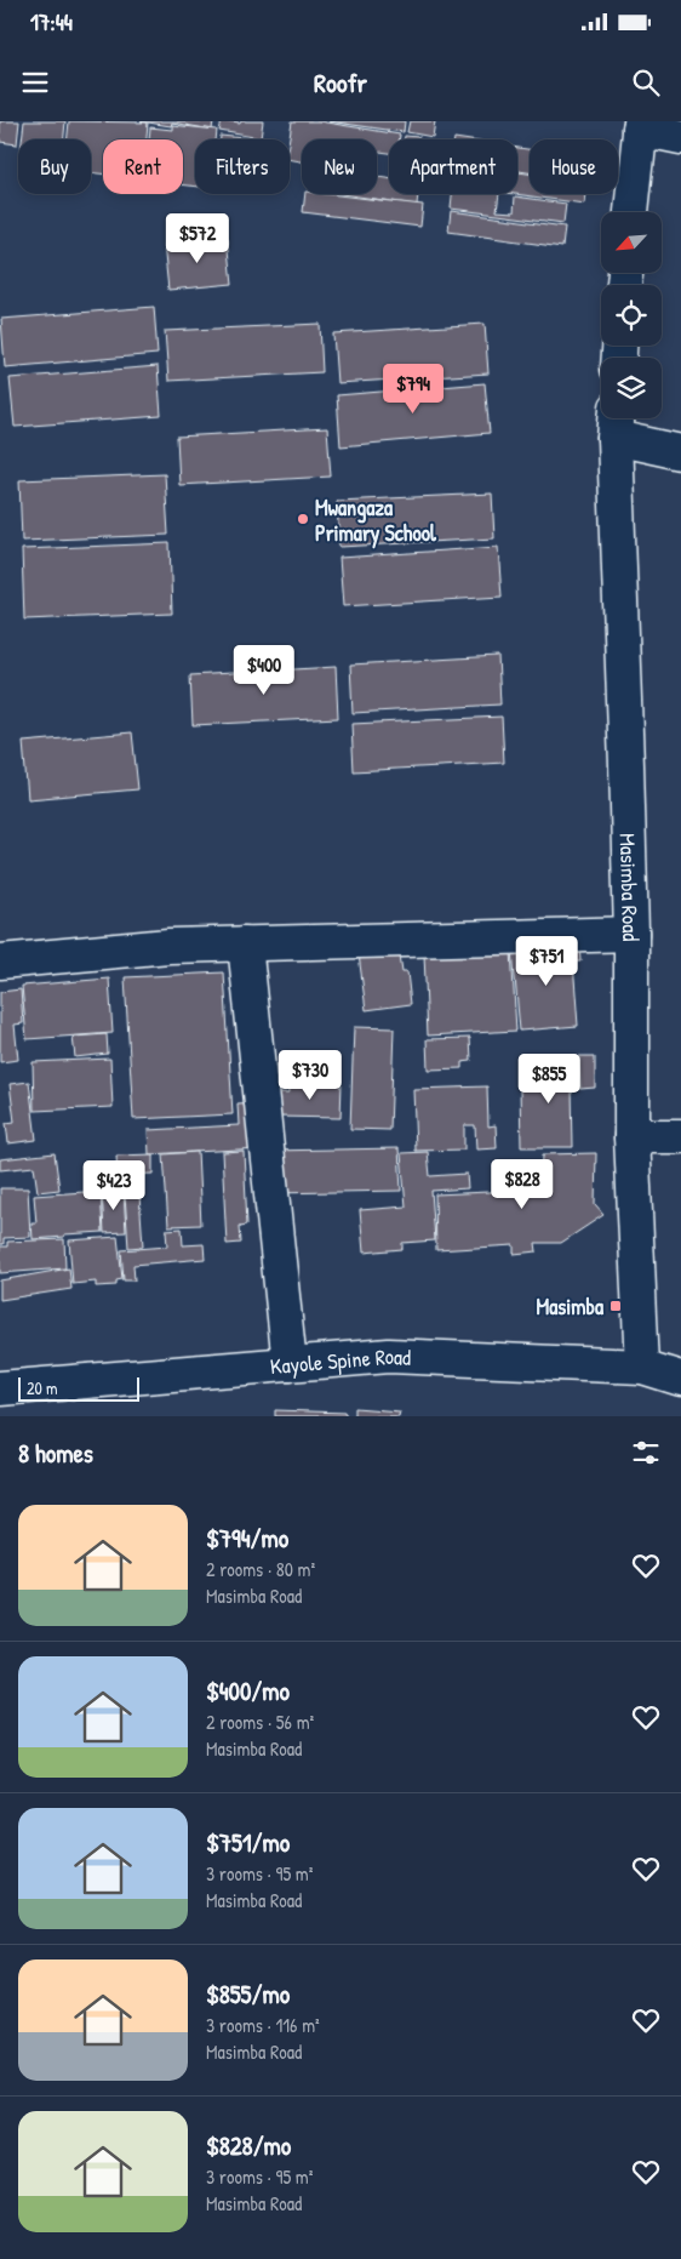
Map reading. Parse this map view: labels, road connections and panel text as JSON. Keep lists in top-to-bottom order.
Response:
{
  "streets": {
    "street": ["Masimba Road", "Kayole Spine Road"]
  },
  "crossings": [
    ["Masimba Road", "Kayole Spine Road"]
  ],
  "places": {
    "other": ["Mwangaza Primary School"],
    "transit": ["Masimba"]
  },
  "scale_bar": "20 m",
  "north": "bottom left",
  "page": {
    "status": "17:44",
    "header": "Roofr",
    "chip": [
      "Buy",
      "Rent",
      "Filters",
      "New",
      "Apartment",
      "House"
    ],
    "price": [
      "$572",
      "$794",
      "$400",
      "$751",
      "$730",
      "$855",
      "$828",
      "$423"
    ],
    "scale": "20 m",
    "heading": "8 homes",
    "list": [
      {
        "name": "$794/mo",
        "note": "2 rooms · 80 m² · Masimba Road"
      },
      {
        "name": "$400/mo",
        "note": "2 rooms · 56 m² · Masimba Road"
      },
      {
        "name": "$751/mo",
        "note": "3 rooms · 95 m² · Masimba Road"
      },
      {
        "name": "$855/mo",
        "note": "3 rooms · 116 m² · Masimba Road"
      },
      {
        "name": "$828/mo",
        "note": "3 rooms · 95 m² · Masimba Road"
      }
    ]
  }
}
